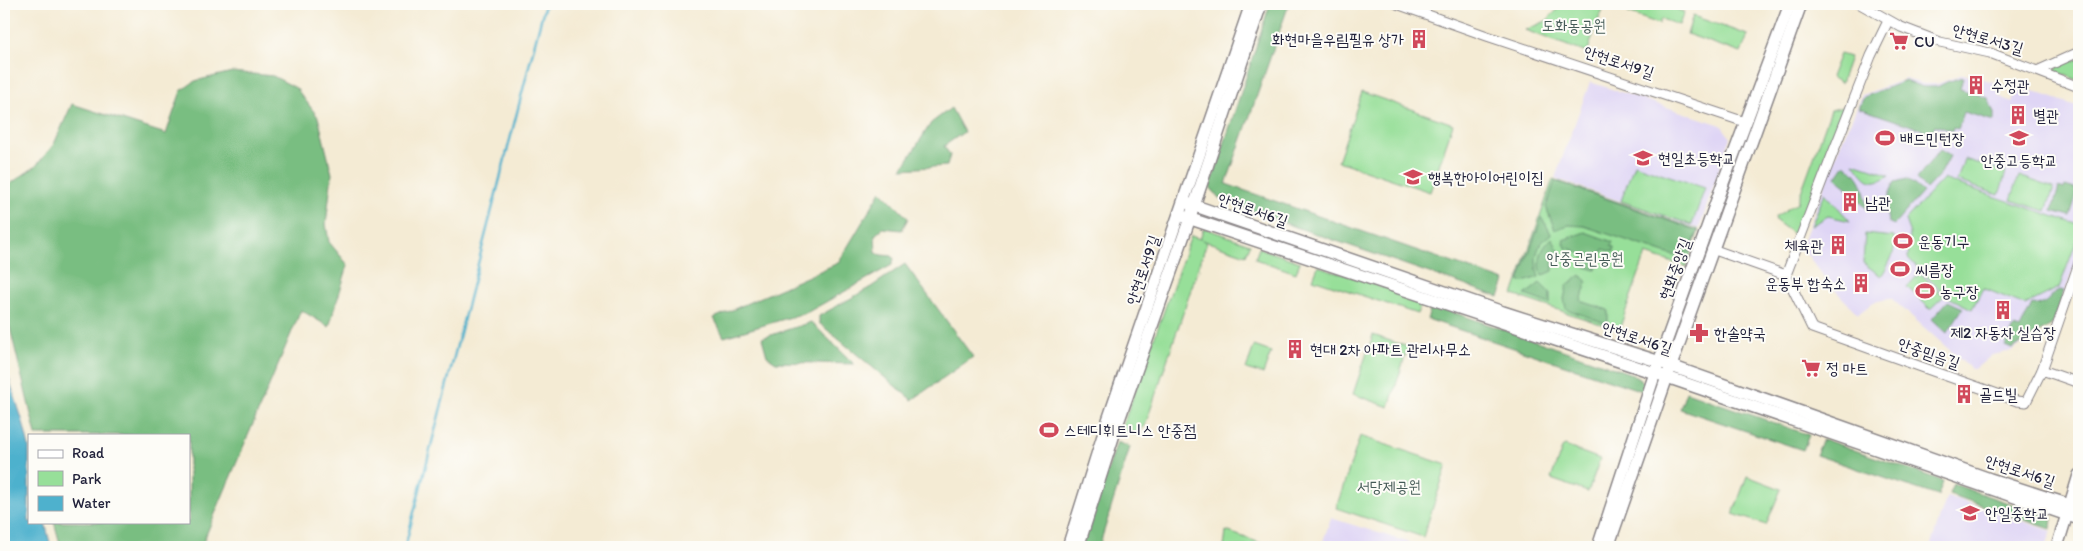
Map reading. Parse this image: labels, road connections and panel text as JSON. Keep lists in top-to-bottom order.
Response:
{
  "streets": {
    "street": [
      "안현로서3길",
      "안현로서9길",
      "안현로서6길",
      "현화중앙길",
      "안중믿음길"
    ]
  },
  "crossings": [
    ["안현로서9길", "안현로서6길"],
    ["안현로서9길", "현화중앙길"],
    ["안현로서6길", "현화중앙길"]
  ],
  "parks": ["도화동공원", "안중근린공원", "서당제공원"],
  "places": {
    "building": [
      "화현마을우림필유 상가",
      "수정관",
      "별관",
      "남관",
      "체육관",
      "운동부 합숙소",
      "제2 자동차 실습장",
      "현대 2차 아파트 관리사무소",
      "골드빌"
    ],
    "supermarket": ["CU", "정 마트"],
    "sports": [
      "배드민턴장",
      "운동기구",
      "씨름장",
      "농구장",
      "스테디휘트니스 안중점"
    ],
    "school or university": [
      "안중고등학교",
      "현일초등학교",
      "행복한아이어린이집",
      "안일중학교"
    ],
    "pharmacy": ["한솔약국"]
  },
  "legend": ["Road", "Park", "Water"]
}
